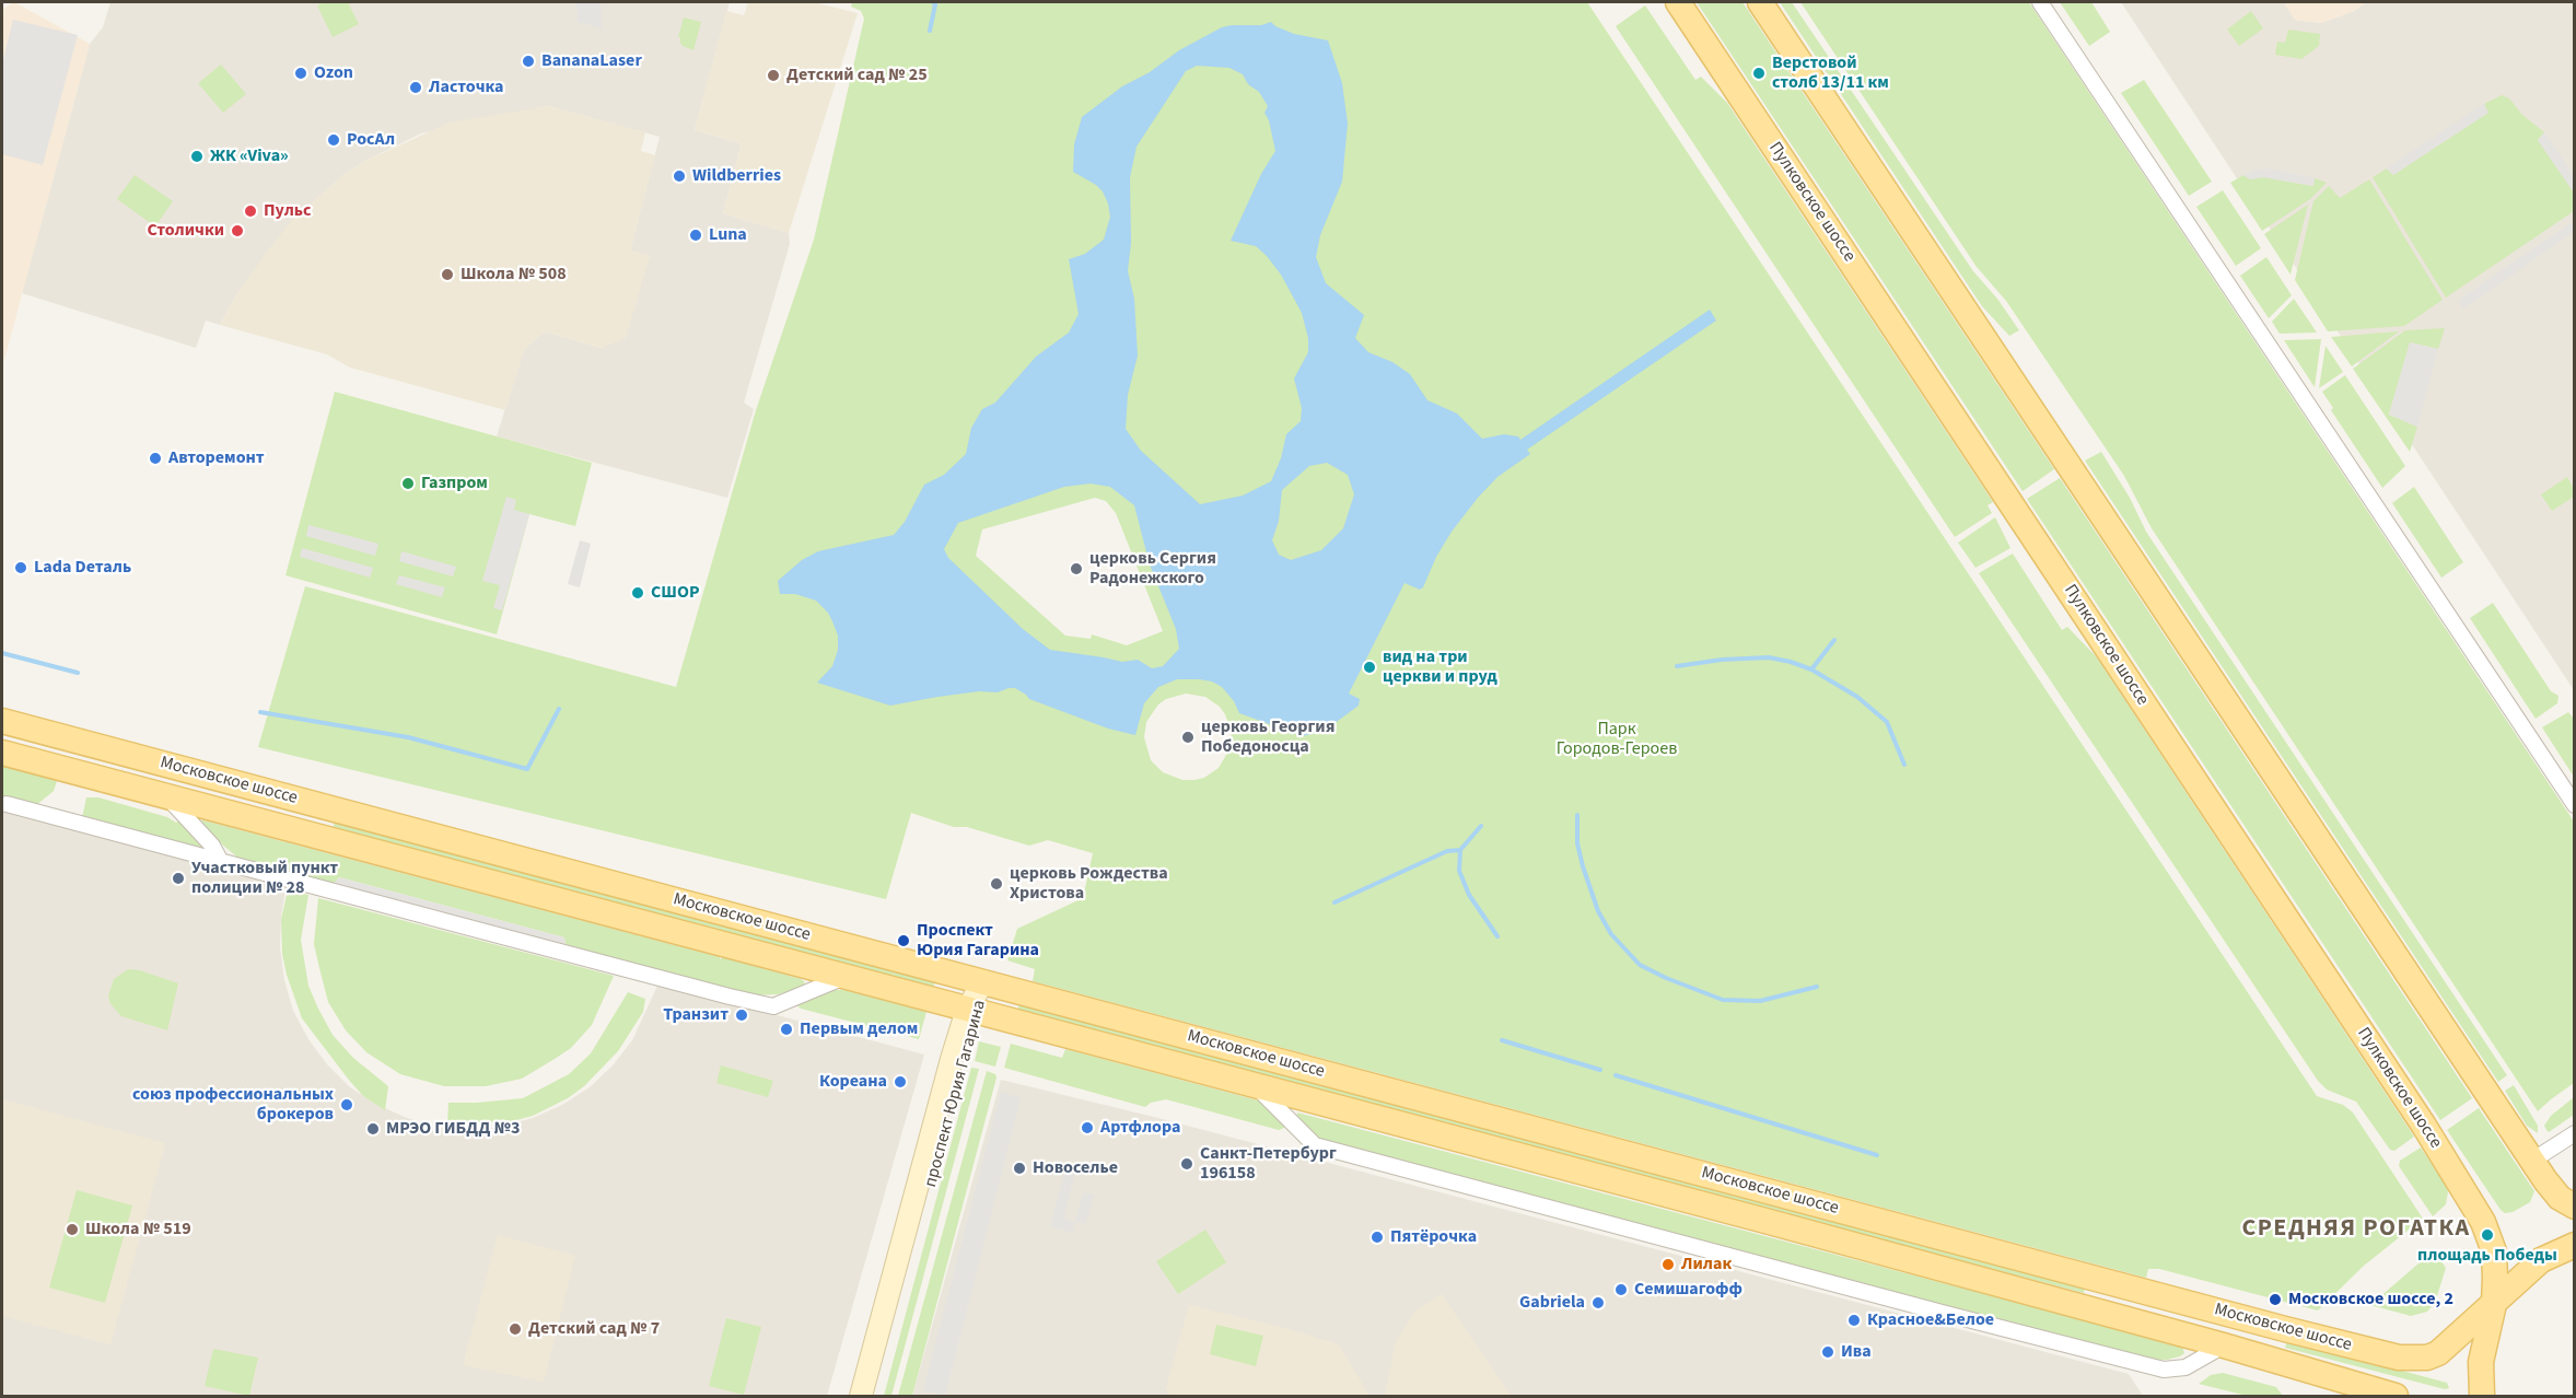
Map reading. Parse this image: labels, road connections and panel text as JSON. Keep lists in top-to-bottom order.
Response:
{
  "streets": {
    "main road": ["Пулковское шоссе", "Московское шоссе", "проспект Юрия Гагарина"]
  },
  "crossings": [
    ["Пулковское шоссе", "Московское шоссе"],
    ["Московское шоссе", "проспект Юрия Гагарина"]
  ],
  "districts": ["СРЕДНЯЯ РОГАТКА"],
  "parks": ["Парк Городов-Героев"],
  "places": [
    "BananaLaser",
    "Ozon",
    "Верстовой столб 13/11 км",
    "Детский сад № 25",
    "Ласточка",
    "РосАл",
    "ЖК «Viva»",
    "Wildberries",
    "Пульс",
    "Столички",
    "Luna",
    "Школа № 508",
    "Авторемонт",
    "Газпром",
    "Lada Dеталь",
    "церковь Сергия Радонежского",
    "СШОР",
    "вид на три церкви и пруд",
    "церковь Георгия Победоносца",
    "Участковый пункт полиции № 28",
    "церковь Рождества Христова",
    "Проспект Юрия Гагарина",
    "Транзит",
    "Первым делом",
    "Кореана",
    "союз профессиональных брокеров",
    "Артфлора",
    "МРЭО ГИБДД №3",
    "Санкт-Петербург 196158",
    "Новоселье",
    "Школа № 519",
    "площадь Победы",
    "Пятёрочка",
    "Лилак",
    "Семишагофф",
    "Московское шоссе, 2",
    "Gabriela",
    "Красное&Белое",
    "Детский сад № 7",
    "Ива"
  ]
}
